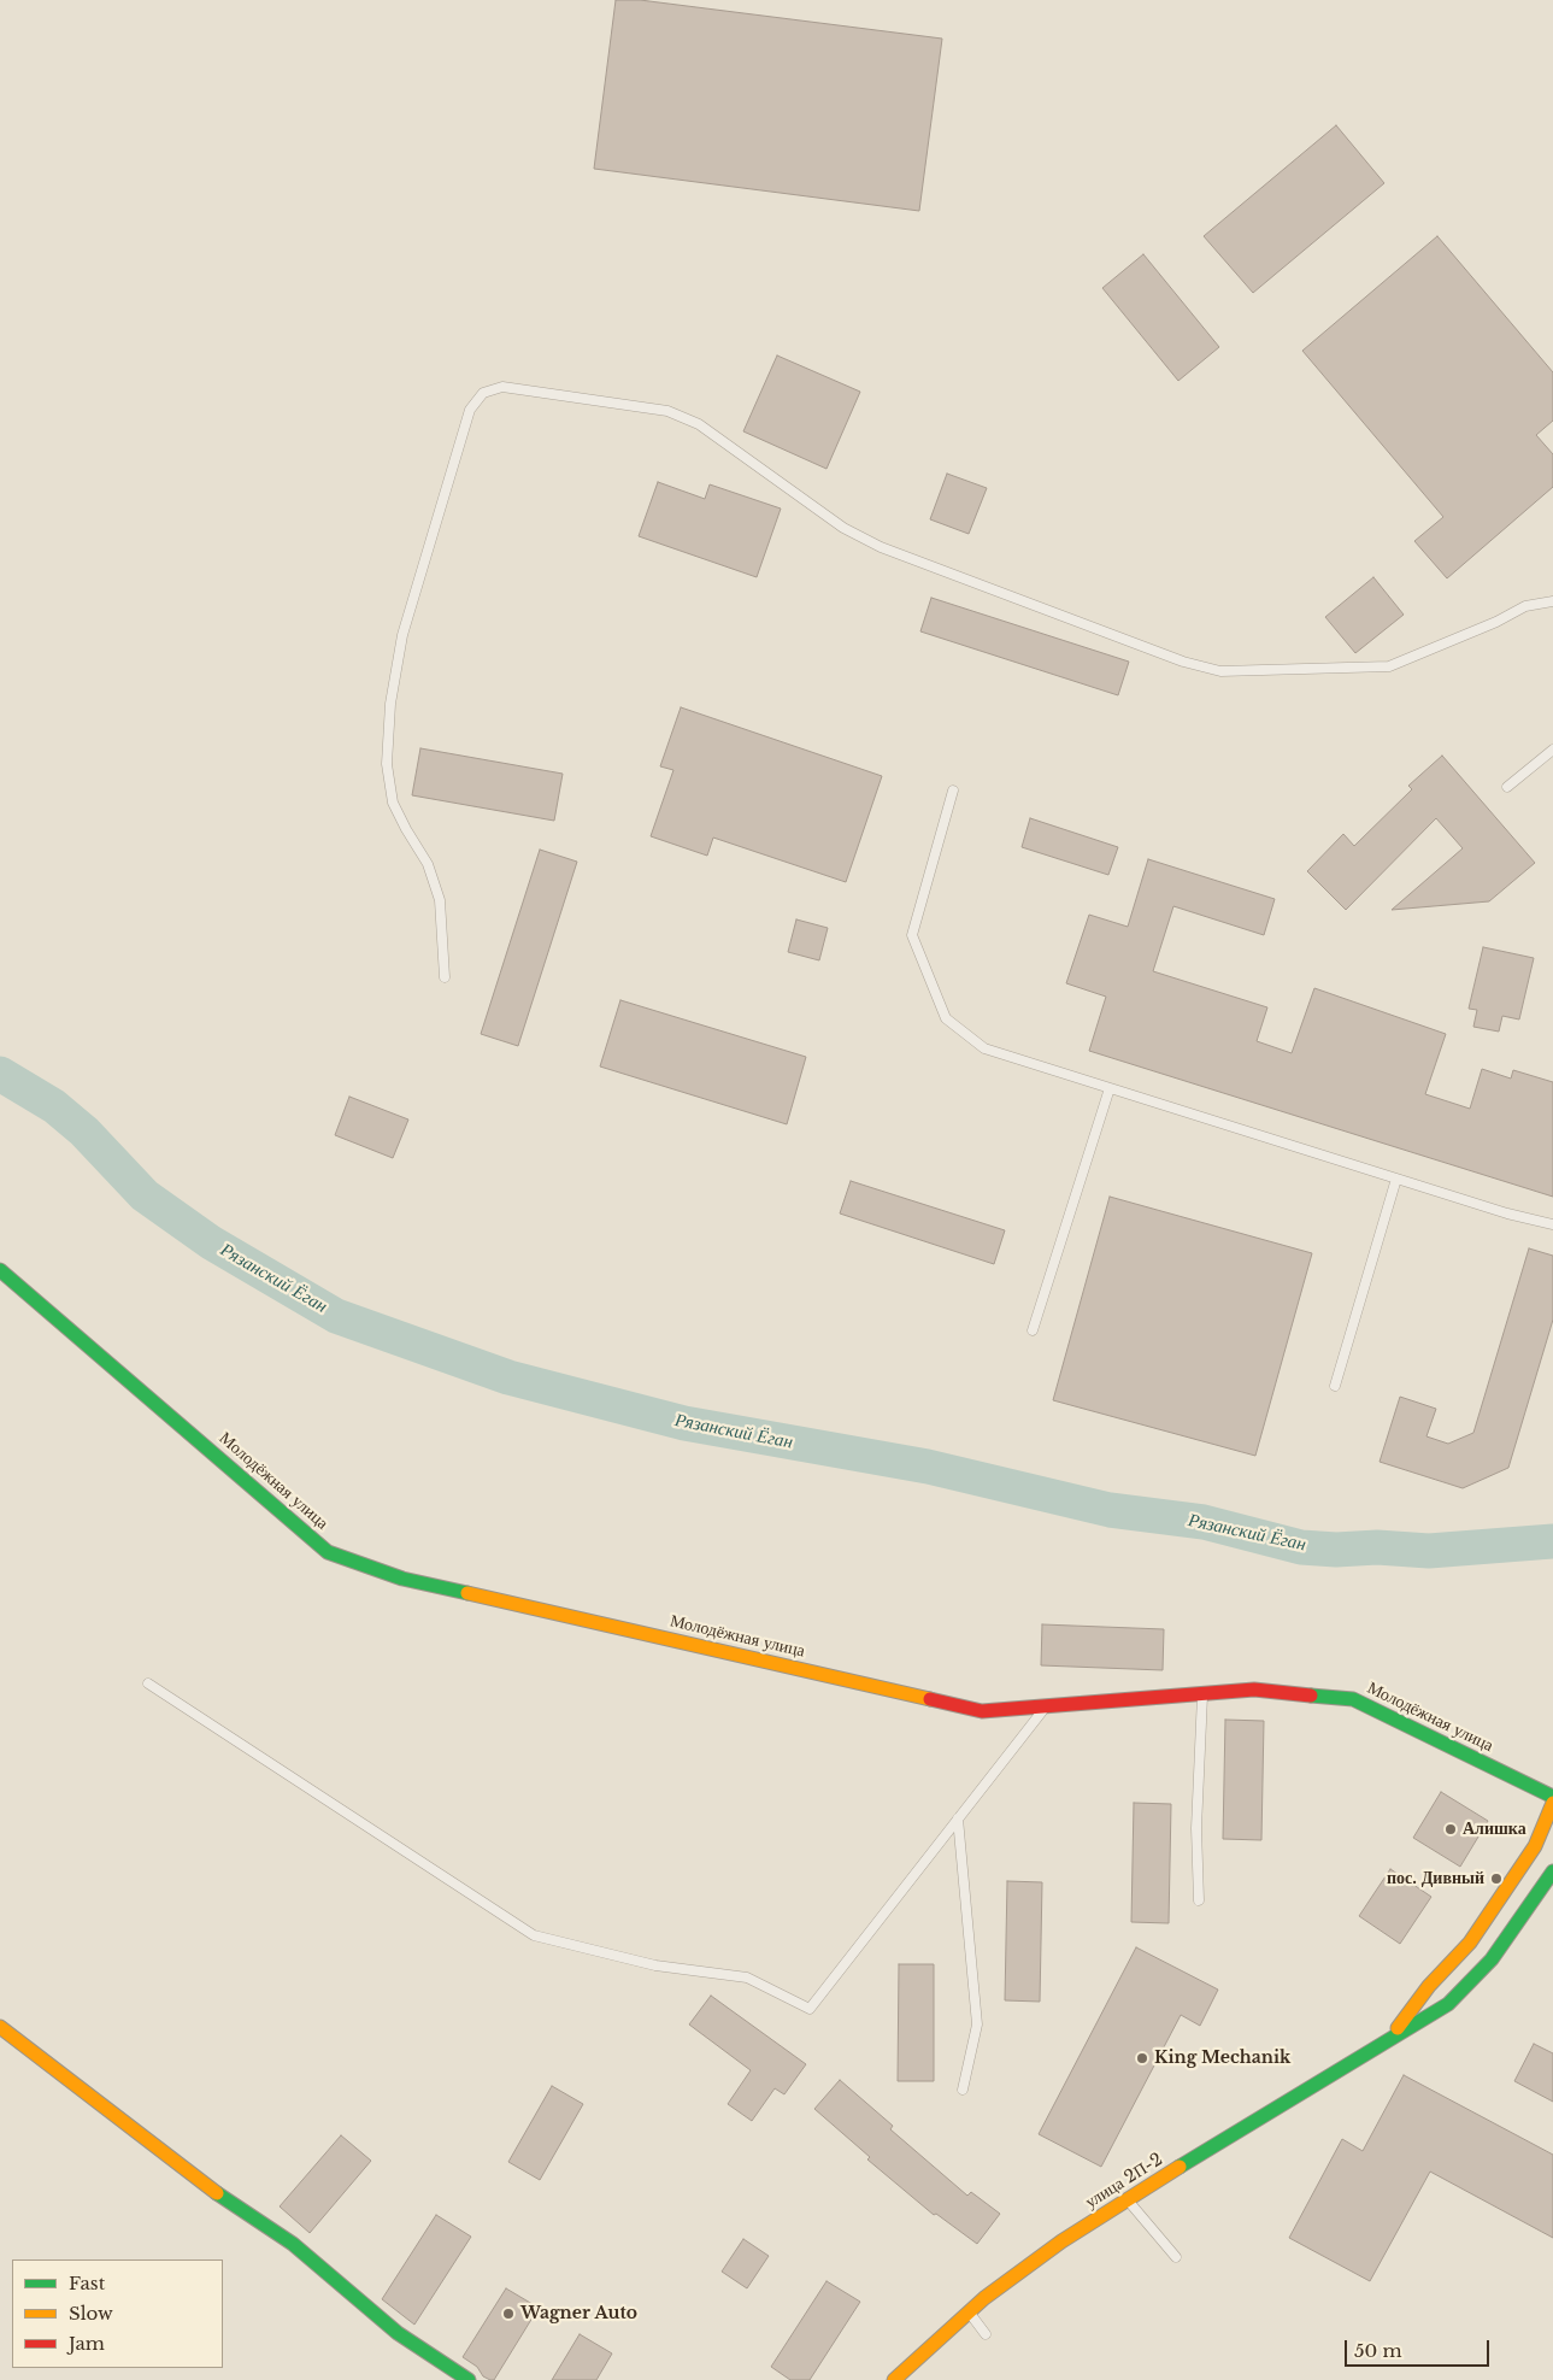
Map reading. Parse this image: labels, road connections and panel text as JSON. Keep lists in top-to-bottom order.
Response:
{
  "streets": {
    "street": ["Молодёжная улица", "улица 2П-2"]
  },
  "water": ["Рязанский Ёган"],
  "places": [
    "Алишка",
    "пос. Дивный",
    "King Mechanik",
    "Wagner Auto"
  ],
  "legend": ["Fast", "Slow", "Jam"],
  "scale_bar": "50 m"
}
